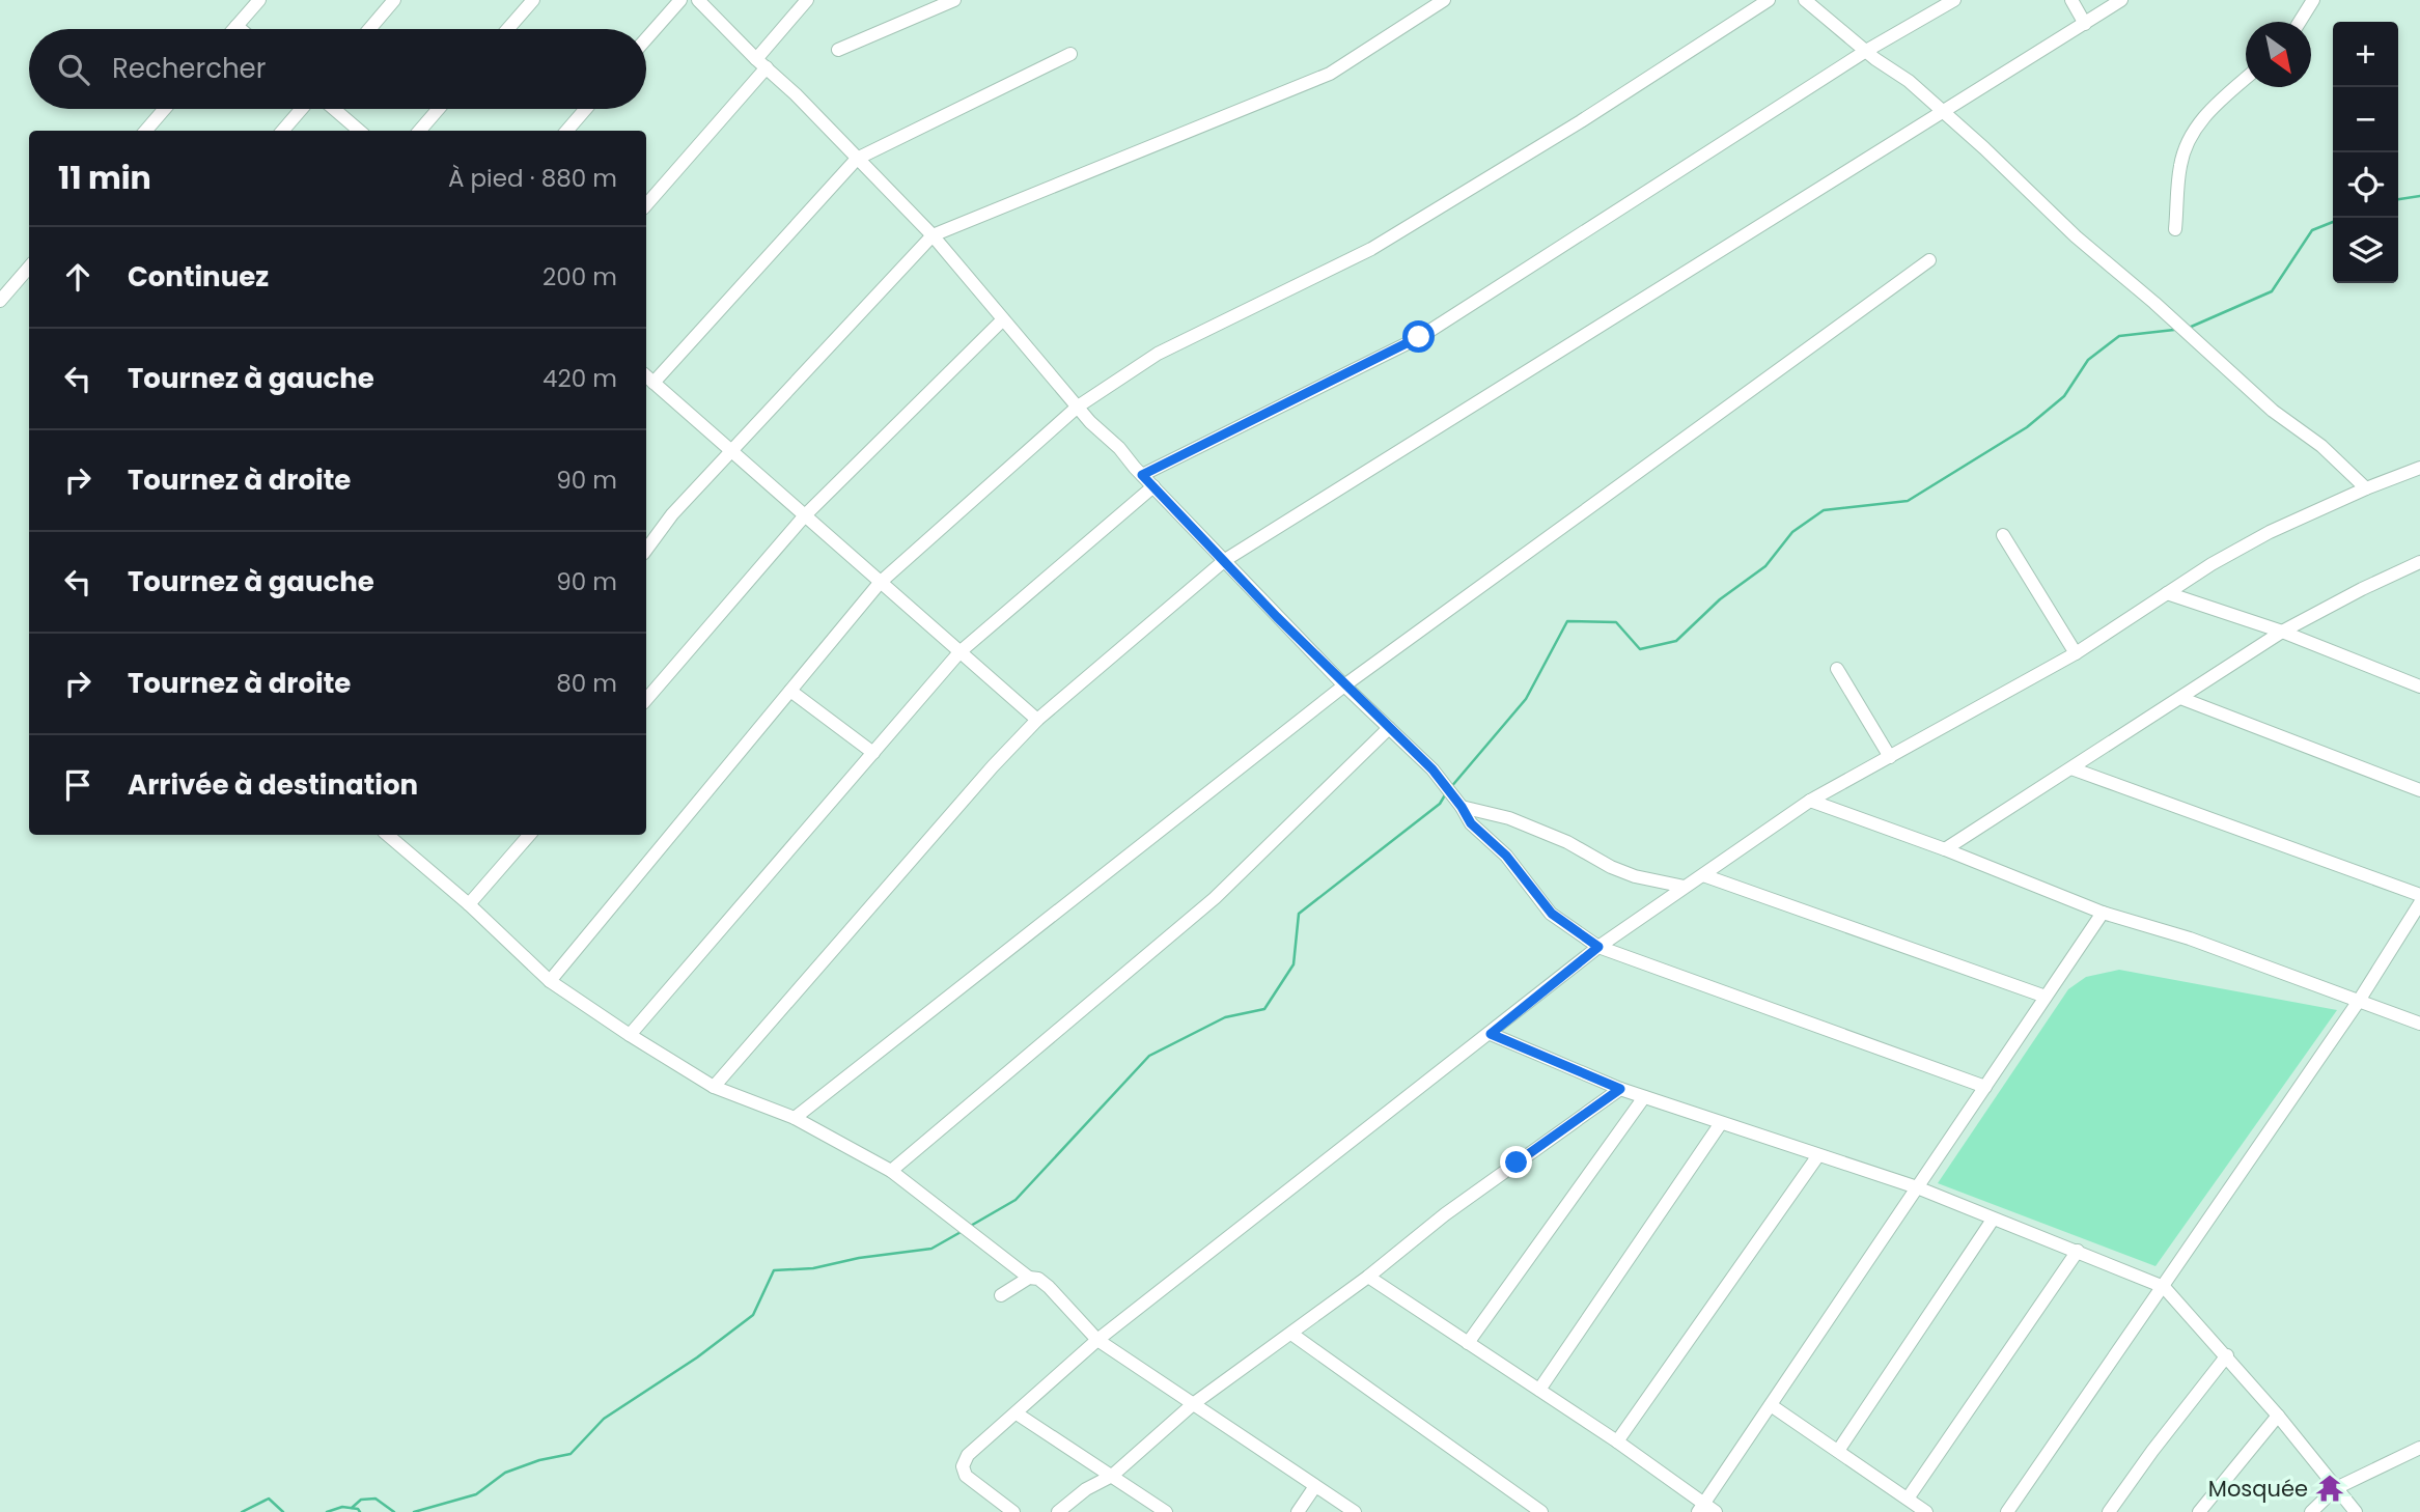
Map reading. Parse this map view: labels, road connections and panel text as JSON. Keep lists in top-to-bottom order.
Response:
{
  "places": {
    "temple": ["Mosquée"]
  },
  "north": "bottom right",
  "page": {
    "map_buttons": ["+", "−"],
    "search": "Rechercher",
    "heading": ["11 min", "À pied · 880 m"],
    "list": [
      ["Continuez", "200 m"],
      ["Tournez à gauche", "420 m"],
      ["Tournez à droite", "90 m"],
      ["Tournez à gauche", "90 m"],
      ["Tournez à droite", "80 m"],
      "Arrivée à destination"
    ]
  }
}
